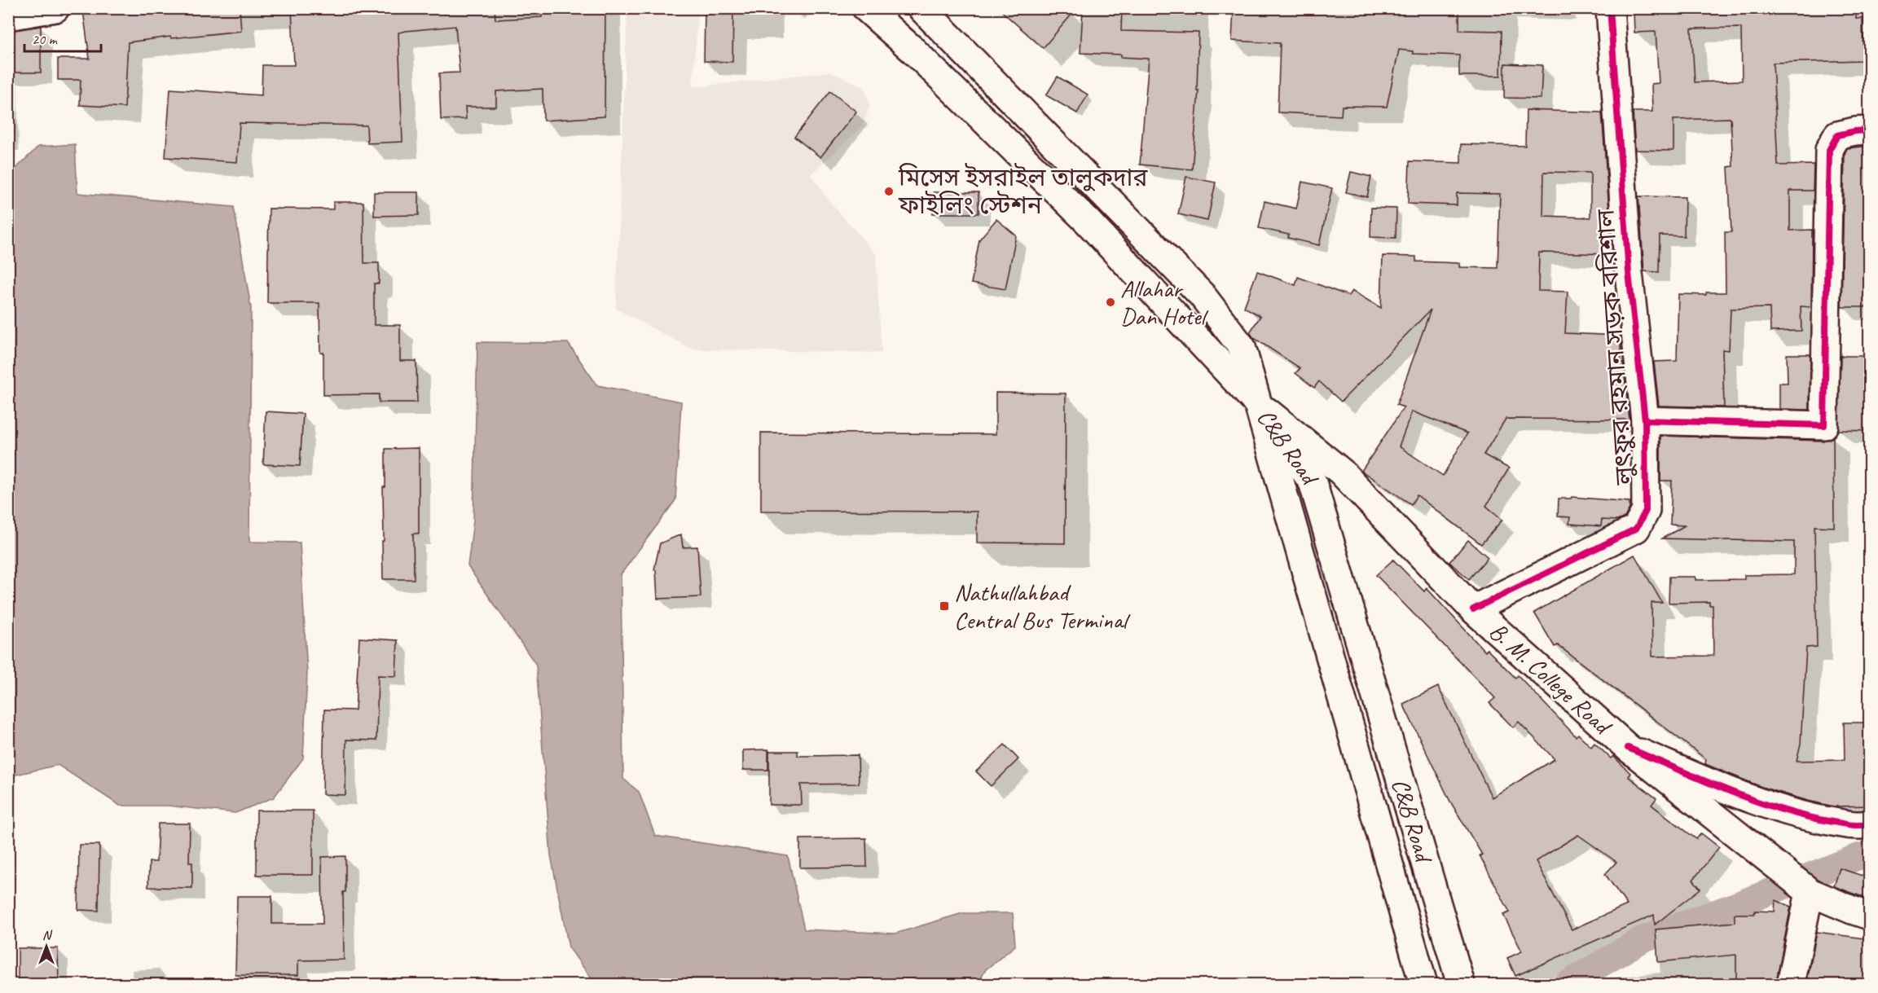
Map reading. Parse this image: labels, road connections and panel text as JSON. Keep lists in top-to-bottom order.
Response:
{
  "streets": {
    "main road": ["লুৎফুর রহমান সড়ক বরিশাল", "C&B Road", "B. M. College Road"]
  },
  "crossings": [
    ["লুৎফুর রহমান সড়ক বরিশাল", "B. M. College Road"],
    ["C&B Road", "B. M. College Road"]
  ],
  "places": {
    "other": ["মিসেস ইসরাইল তালুকদার ফাইলিং স্টেশন", "Allahar Dan Hotel"],
    "transit": ["Nathullahbad Central Bus Terminal"]
  },
  "scale_bar": "20 m",
  "north": "top"
}
